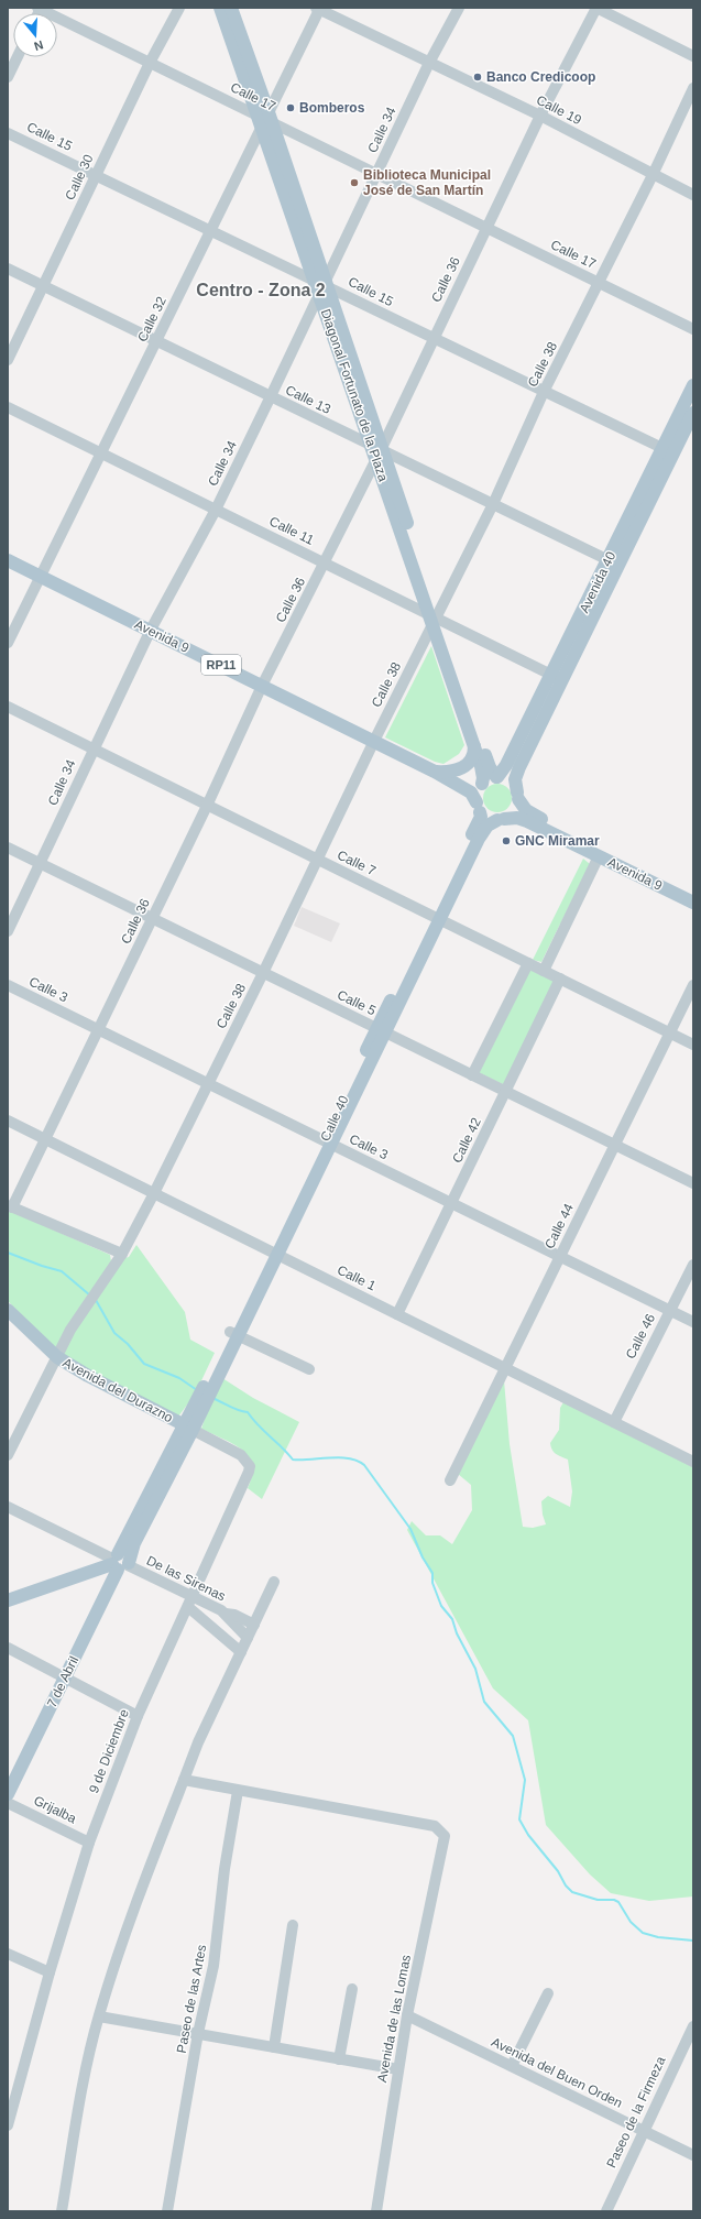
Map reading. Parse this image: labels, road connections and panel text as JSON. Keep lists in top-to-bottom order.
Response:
{
  "streets": {
    "main road": [
      "Diagonal Fortunato de la Plaza",
      "Avenida 40",
      "Avenida 9",
      "RP11",
      "Calle 40",
      "Avenida del Durazno",
      "7 de Abril"
    ],
    "street": [
      "Calle 17",
      "Calle 19",
      "Calle 34",
      "Calle 15",
      "Calle 30",
      "Calle 36",
      "Calle 32",
      "Calle 38",
      "Calle 13",
      "Calle 11",
      "Calle 7",
      "Calle 3",
      "Calle 5",
      "Calle 42",
      "Calle 44",
      "Calle 1",
      "Calle 46",
      "De las Sirenas",
      "9 de Diciembre",
      "Grijalba",
      "Paseo de las Artes",
      "Avenida de las Lomas",
      "Avenida del Buen Orden",
      "Paseo de la Firmeza"
    ]
  },
  "crossings": [
    ["Calle 17", "Calle 34"],
    ["Calle 17", "Calle 30"],
    ["Calle 17", "Calle 36"],
    ["Calle 17", "Calle 32"],
    ["Calle 17", "Calle 38"],
    ["Calle 17", "Diagonal Fortunato de la Plaza"],
    ["Calle 19", "Calle 34"],
    ["Calle 19", "Calle 36"],
    ["Calle 19", "Calle 32"],
    ["Calle 19", "Calle 38"],
    ["Calle 34", "Calle 15"],
    ["Calle 34", "Diagonal Fortunato de la Plaza"],
    ["Calle 34", "Calle 13"],
    ["Calle 34", "Calle 11"],
    ["Calle 34", "Avenida 9"],
    ["Calle 34", "Calle 7"],
    ["Calle 34", "Calle 5"],
    ["Calle 15", "Calle 30"],
    ["Calle 15", "Calle 36"],
    ["Calle 15", "Calle 32"],
    ["Calle 15", "Calle 38"],
    ["Calle 15", "Diagonal Fortunato de la Plaza"],
    ["Calle 15", "Avenida 40"],
    ["Calle 30", "Calle 13"],
    ["Calle 36", "Diagonal Fortunato de la Plaza"],
    ["Calle 36", "Calle 13"],
    ["Calle 36", "Calle 11"],
    ["Calle 36", "Avenida 9"],
    ["Calle 36", "Calle 7"],
    ["Calle 36", "Calle 3"],
    ["Calle 36", "Calle 5"],
    ["Calle 36", "Calle 1"],
    ["Calle 32", "Diagonal Fortunato de la Plaza"],
    ["Calle 32", "Calle 13"],
    ["Calle 32", "Calle 11"],
    ["Calle 32", "Avenida 9"],
    ["Calle 38", "Diagonal Fortunato de la Plaza"],
    ["Calle 38", "Calle 13"],
    ["Calle 38", "Calle 11"],
    ["Calle 38", "Avenida 9"],
    ["Calle 38", "Calle 7"],
    ["Calle 38", "Calle 3"],
    ["Calle 38", "Calle 5"],
    ["Calle 38", "Calle 1"],
    ["Calle 38", "Avenida del Durazno"],
    ["Diagonal Fortunato de la Plaza", "Calle 13"],
    ["Diagonal Fortunato de la Plaza", "Calle 11"],
    ["Diagonal Fortunato de la Plaza", "Avenida 40"],
    ["Diagonal Fortunato de la Plaza", "Avenida 9"],
    ["Diagonal Fortunato de la Plaza", "RP11"],
    ["Diagonal Fortunato de la Plaza", "Calle 40"],
    ["Calle 13", "Avenida 40"],
    ["Calle 11", "Avenida 40"],
    ["Avenida 40", "Avenida 9"],
    ["Avenida 40", "RP11"],
    ["Avenida 40", "Calle 40"],
    ["Avenida 9", "RP11"],
    ["Avenida 9", "Calle 40"],
    ["RP11", "Calle 40"],
    ["Calle 7", "Calle 40"],
    ["Calle 7", "Calle 42"],
    ["Calle 7", "Calle 44"],
    ["Calle 3", "Calle 40"],
    ["Calle 3", "Calle 42"],
    ["Calle 3", "Calle 44"],
    ["Calle 3", "Calle 46"],
    ["Calle 5", "Calle 40"],
    ["Calle 5", "Calle 42"],
    ["Calle 5", "Calle 44"],
    ["Calle 40", "Calle 1"],
    ["Calle 40", "7 de Abril"],
    ["Calle 42", "Calle 1"],
    ["Calle 44", "Calle 1"],
    ["Calle 1", "Calle 46"],
    ["Avenida del Durazno", "7 de Abril"],
    ["Avenida del Durazno", "9 de Diciembre"],
    ["De las Sirenas", "7 de Abril"],
    ["De las Sirenas", "9 de Diciembre"],
    ["7 de Abril", "9 de Diciembre"],
    ["9 de Diciembre", "Grijalba"],
    ["Paseo de las Artes", "Avenida de las Lomas"],
    ["Avenida de las Lomas", "Avenida del Buen Orden"],
    ["Avenida del Buen Orden", "Paseo de la Firmeza"]
  ],
  "districts": ["Centro - Zona 2"],
  "places": [
    "Banco Credicoop",
    "Bomberos",
    "Biblioteca Municipal José de San Martín",
    "GNC Miramar"
  ],
  "north": "bottom"
}
